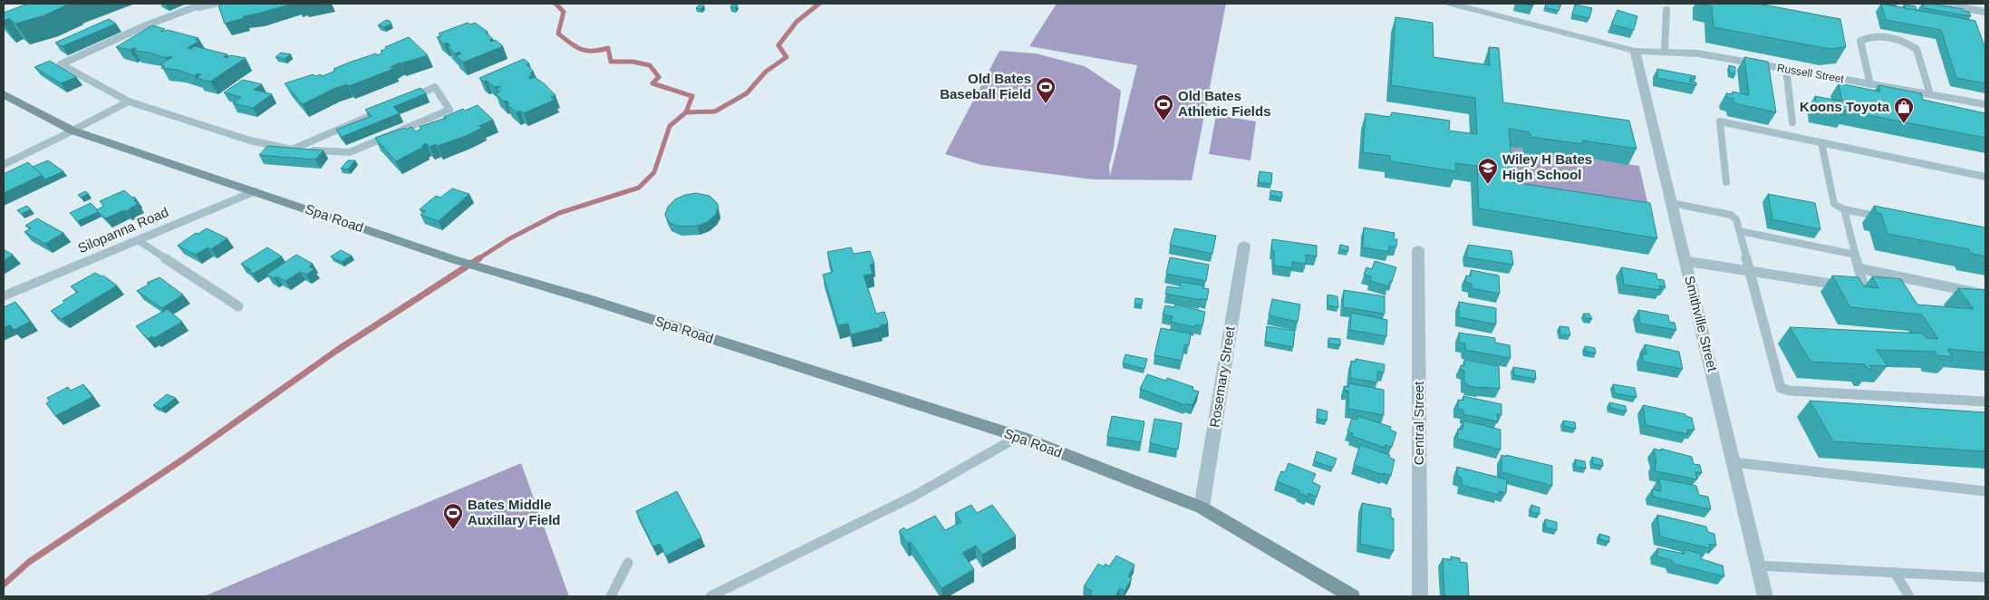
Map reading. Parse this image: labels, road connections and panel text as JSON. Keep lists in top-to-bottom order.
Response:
{
  "streets": {
    "main road": ["Spa Road"],
    "street": [
      "Russell Street",
      "Silopanna Road",
      "Smithville Street",
      "Rosemary Street",
      "Central Street"
    ]
  },
  "crossings": [
    ["Russell Street", "Smithville Street"],
    ["Spa Road", "Silopanna Road"],
    ["Spa Road", "Rosemary Street"]
  ],
  "places": {
    "sports": ["Old Bates Baseball Field", "Old Bates Athletic Fields", "Bates Middle Auxillary Field"],
    "shop": ["Koons Toyota"],
    "school or university": ["Wiley H Bates High School"]
  }
}
